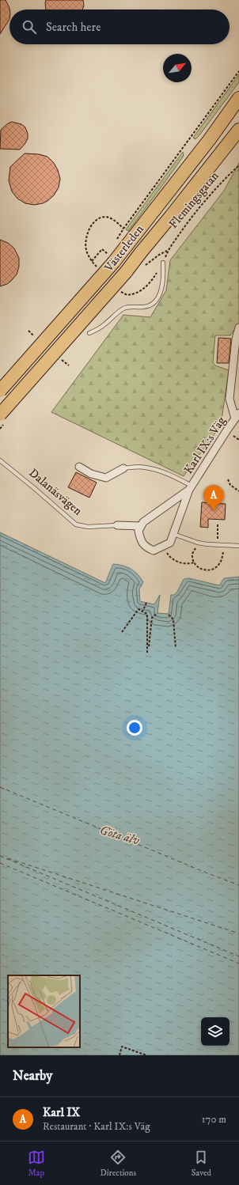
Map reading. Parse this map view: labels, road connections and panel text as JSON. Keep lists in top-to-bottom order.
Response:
{
  "streets": {
    "highway": ["Västerleden"],
    "street": ["Karl IX:s Väg", "Dalanäsvägen"],
    "path": ["Flemingsgatan"]
  },
  "crossings": [
    ["Karl IX:s Väg", "Dalanäsvägen"]
  ],
  "water": ["Göta älv"],
  "north": "top right",
  "page": {
    "search": "Search here",
    "pins": "A",
    "heading": "Nearby",
    "list": [
      {
        "mark": "A",
        "name": "Karl IX",
        "note": "Restaurant · Karl IX:s Väg",
        "value": "170 m"
      }
    ],
    "nav": ["Map", "Directions", "Saved"]
  }
}
